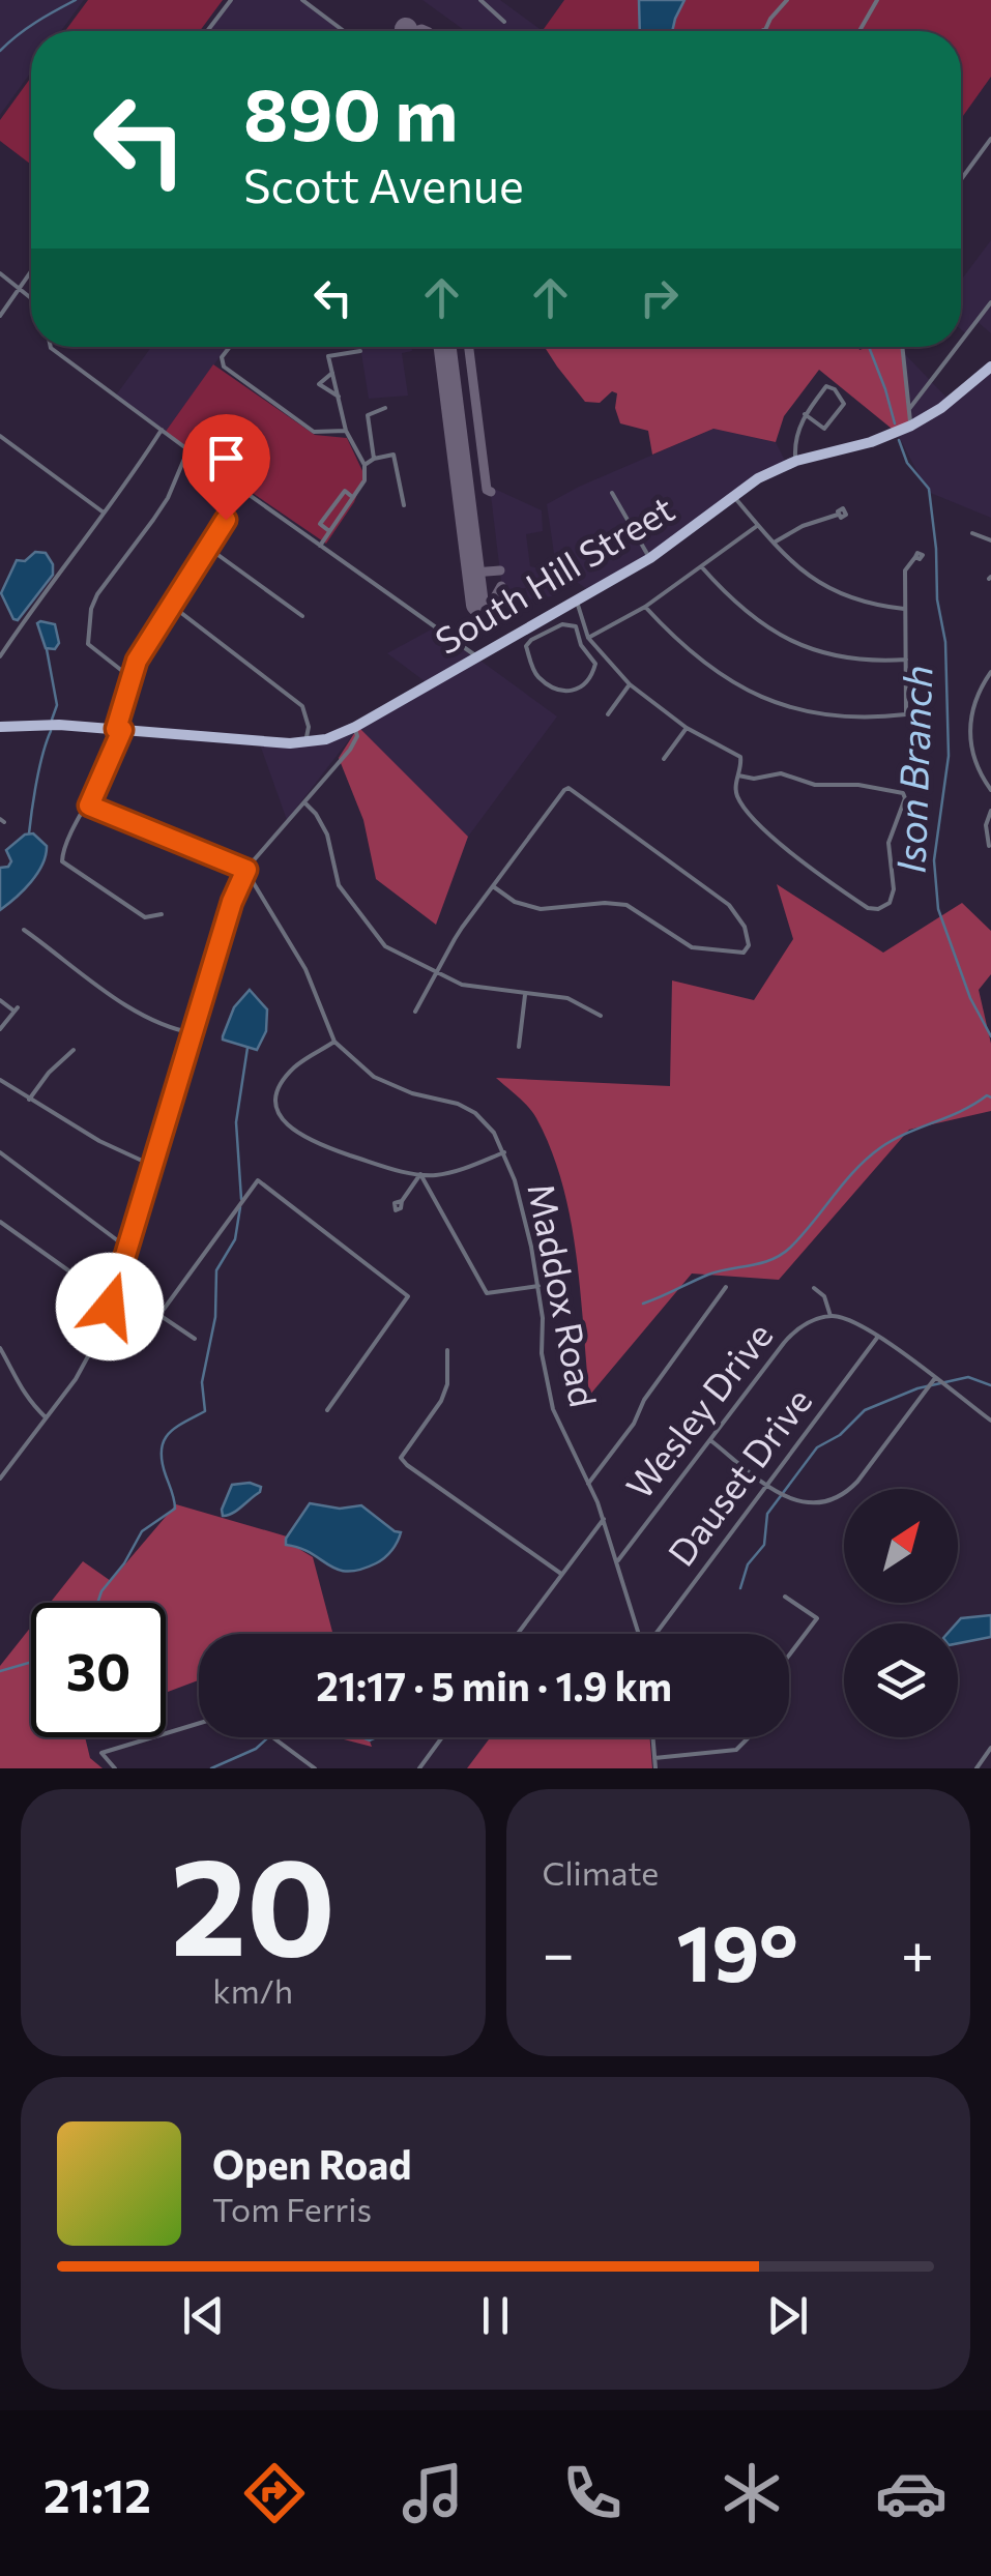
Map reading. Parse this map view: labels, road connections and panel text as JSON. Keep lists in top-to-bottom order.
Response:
{
  "streets": {
    "main road": ["South Hill Street"],
    "street": ["Maddox Road", "Wesley Drive", "Dauset Drive"]
  },
  "crossings": [
    ["Maddox Road", "Wesley Drive"]
  ],
  "water": ["Ison Branch"],
  "north": "top right",
  "page": {
    "turn": ["890 m", "Scott Avenue"],
    "limit": "30",
    "trip": "21:17 · 5 min · 1.9 km",
    "tile": [
      ["20", "km/h"],
      "Climate"
    ],
    "heat": ["−", "19°", "+"],
    "song": ["Open Road", "Tom Ferris"],
    "tabs": "21:12"
  }
}
